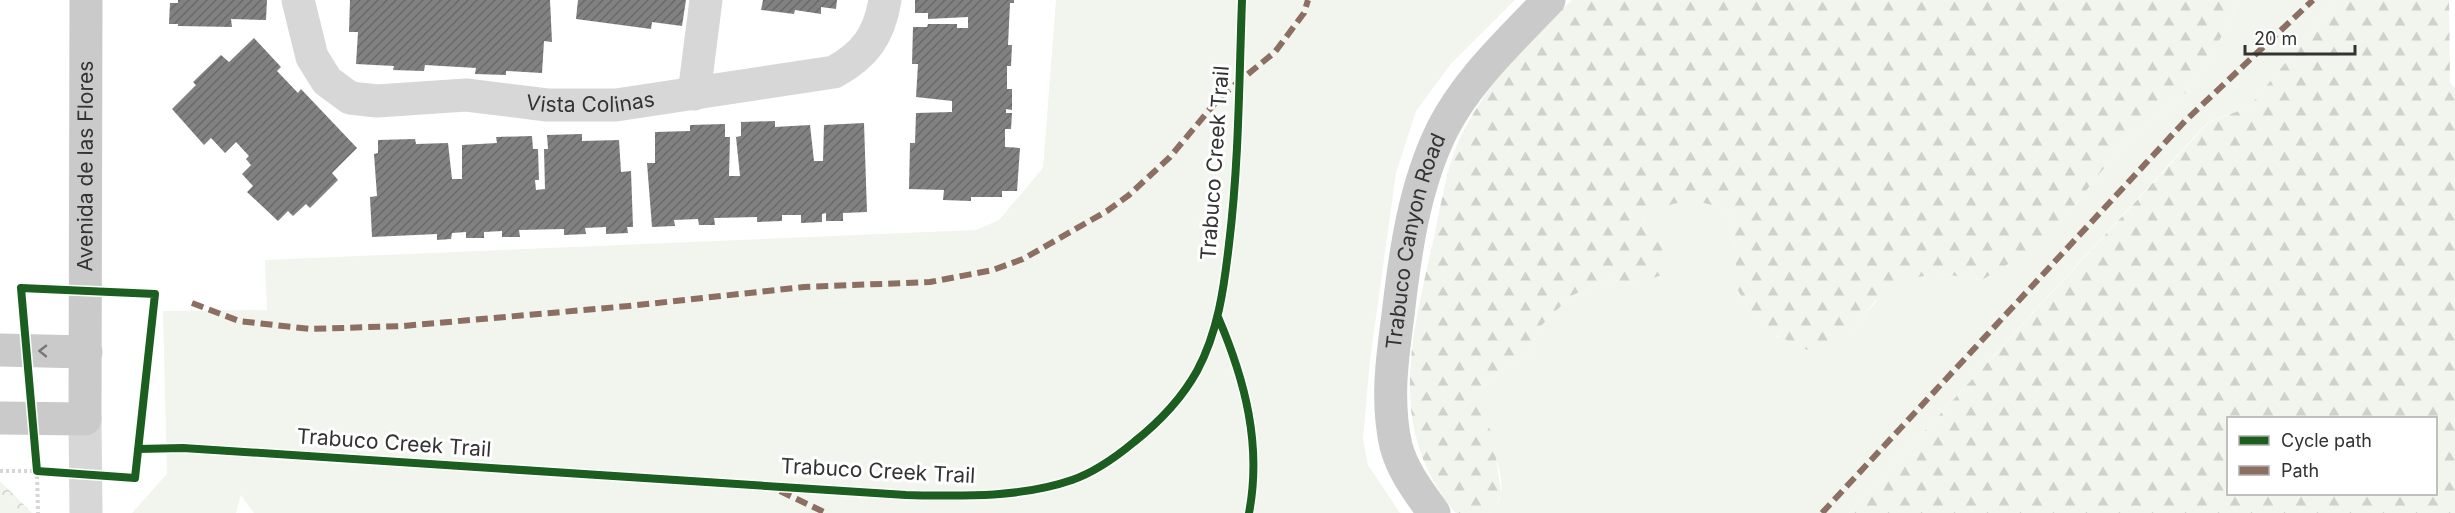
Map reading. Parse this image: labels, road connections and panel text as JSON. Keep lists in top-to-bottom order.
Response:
{
  "streets": {
    "main road": ["Avenida de las Flores", "Trabuco Canyon Road"],
    "street": ["Vista Colinas"],
    "cycle path": ["Trabuco Creek Trail"]
  },
  "legend": ["Cycle path", "Path"],
  "scale_bar": "20 m"
}
